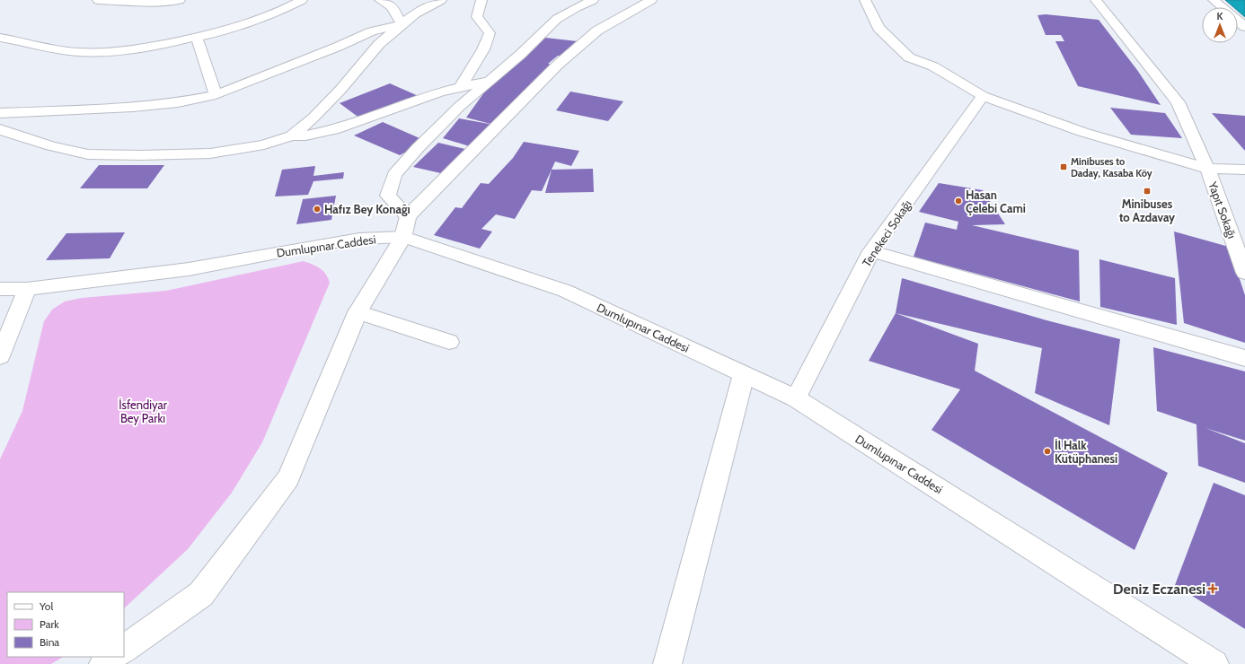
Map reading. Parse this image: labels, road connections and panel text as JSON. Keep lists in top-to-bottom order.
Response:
{
  "streets": {
    "street": ["Yapıt Sokağı", "Tenekeci Sokağı", "Dumlupınar Caddesi"]
  },
  "crossings": [
    ["Tenekeci Sokağı", "Dumlupınar Caddesi"]
  ],
  "parks": ["İsfendiyar Bey Parkı"],
  "places": {
    "transit": ["Minibuses to Daday, Kasaba Köy", "Minibuses to Azdavay"],
    "other": ["Hasan Çelebi Cami", "Hafız Bey Konağı", "İl Halk Kütüphanesi"],
    "health": ["Deniz Eczanesi"]
  },
  "legend": ["Yol", "Park", "Bina"],
  "north": "top"
}
